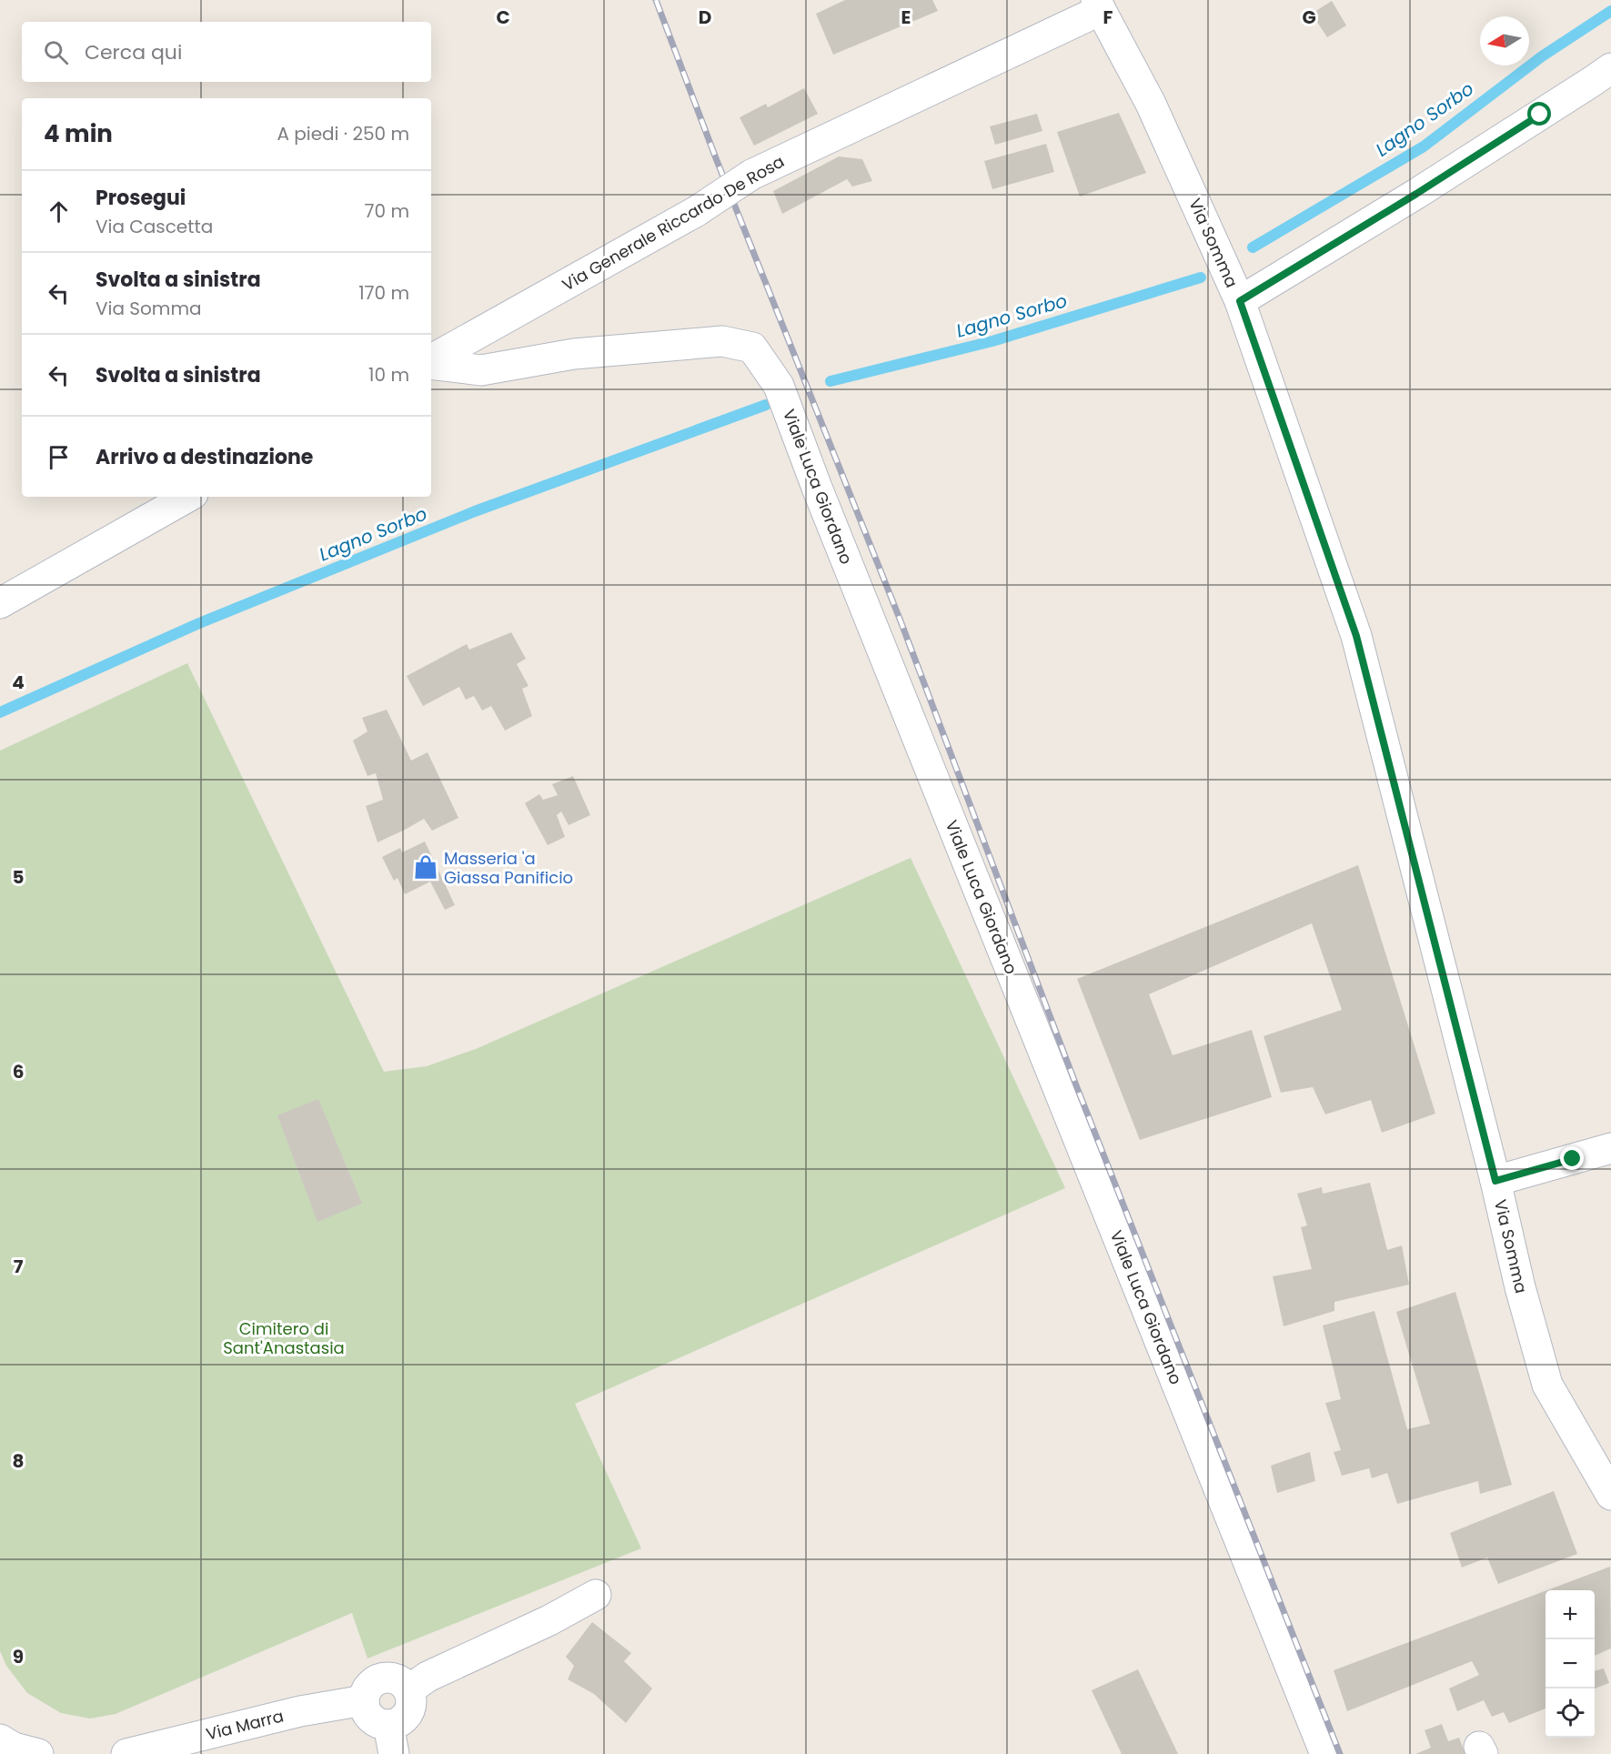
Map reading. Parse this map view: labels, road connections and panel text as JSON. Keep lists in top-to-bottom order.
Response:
{
  "streets": {
    "street": [
      "Via Generale Riccardo De Rosa",
      "Via Somma",
      "Viale Luca Giordano",
      "Via Marra"
    ]
  },
  "crossings": [
    ["Via Generale Riccardo De Rosa", "Via Somma"]
  ],
  "water": ["Lagno Sorbo"],
  "parks": ["Cimitero di Sant'Anastasia"],
  "places": {
    "shop": ["Masseria 'a Giassa Panificio"]
  },
  "north": "left",
  "page": {
    "search": "Cerca qui",
    "heading": ["4 min", "A piedi · 250 m"],
    "list": [
      ["Prosegui", "Via Cascetta", "70 m"],
      ["Svolta a sinistra", "Via Somma", "170 m"],
      ["Svolta a sinistra", "10 m"],
      "Arrivo a destinazione"
    ],
    "map_buttons": ["+", "−"]
  },
  "grid": {
    "columns": [
      "C",
      "D",
      "E",
      "F",
      "G"
    ],
    "rows": [
      "4",
      "5",
      "6",
      "7",
      "8",
      "9"
    ]
  }
}
